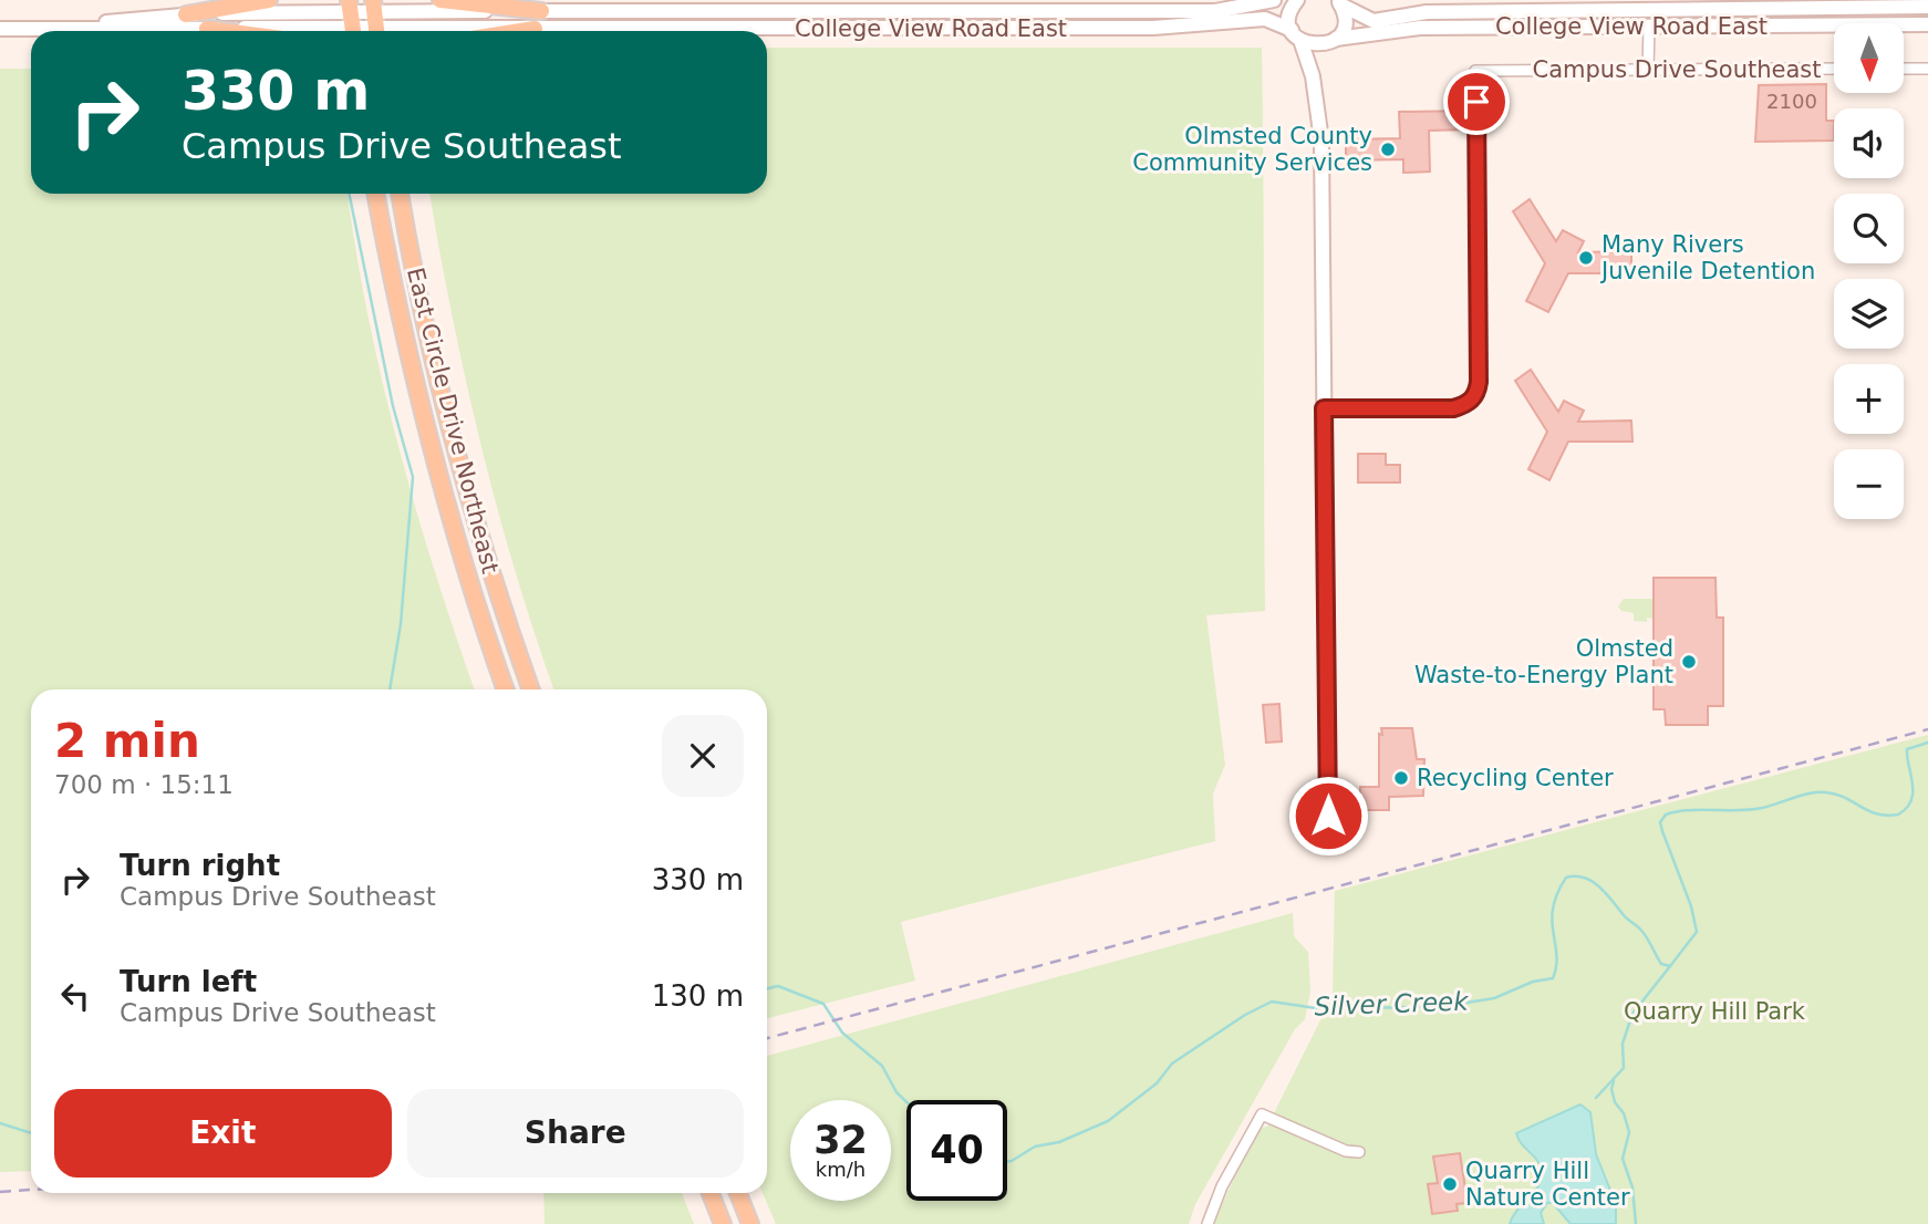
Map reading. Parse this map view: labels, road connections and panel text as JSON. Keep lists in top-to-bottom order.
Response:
{
  "streets": {
    "main road": ["College View Road East", "East Circle Drive Northeast"],
    "street": ["Campus Drive Southeast"]
  },
  "water": ["Silver Creek"],
  "parks": ["Quarry Hill Park"],
  "places": [
    "Olmsted County Community Services",
    "Many Rivers Juvenile Detention",
    "Olmsted Waste-to-Energy Plant",
    "Recycling Center",
    "Quarry Hill Nature Center"
  ],
  "house_numbers": ["2100"],
  "north": "bottom",
  "page": {
    "map_buttons": ["+", "−"],
    "turn": ["330 m", "Campus Drive Southeast"],
    "heading": ["2 min", "700 m · 15:11"],
    "list": [
      {
        "name": "Turn right",
        "note": "Campus Drive Southeast",
        "value": "330 m"
      },
      {
        "name": "Turn left",
        "note": "Campus Drive Southeast",
        "value": "130 m"
      }
    ],
    "buttons": ["Exit", "Share"],
    "speed": "32 km/h",
    "limit": "40"
  }
}
